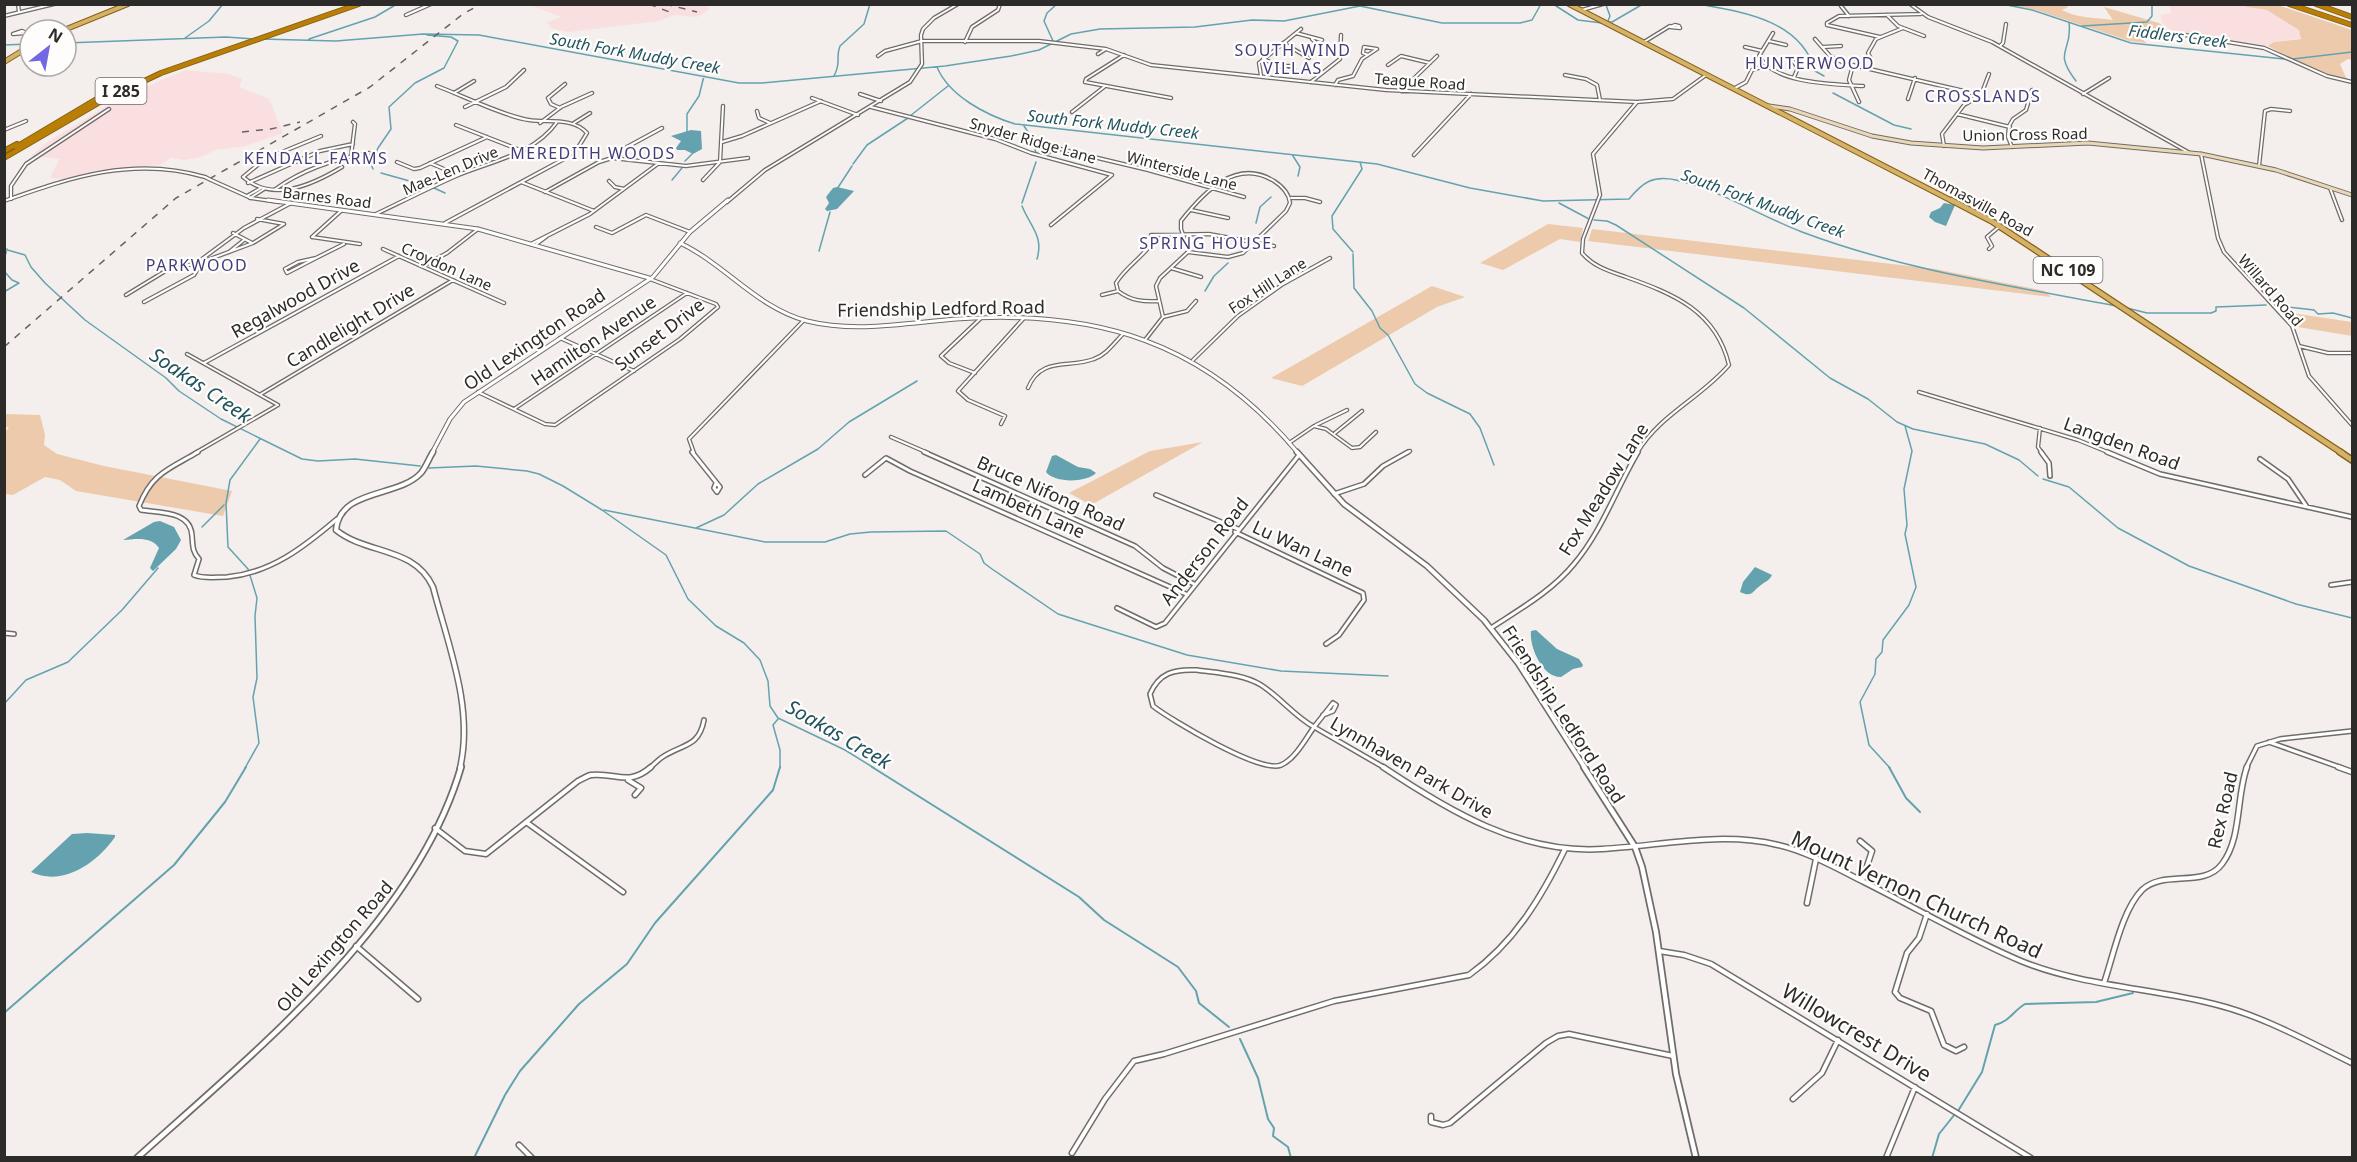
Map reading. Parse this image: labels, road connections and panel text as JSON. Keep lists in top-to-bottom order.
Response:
{
  "streets": {
    "highway": ["I 285"],
    "main road": ["Union Cross Road", "Thomasville Road", "NC 109"],
    "street": [
      "Teague Road",
      "Snyder Ridge Lane",
      "Mae-Len Drive",
      "Winterside Lane",
      "Barnes Road",
      "Croydon Lane",
      "Fox Hill Lane",
      "Willard Road",
      "Regalwood Drive",
      "Friendship Ledford Road",
      "Candlelight Drive",
      "Sunset Drive",
      "Old Lexington Road",
      "Hamilton Avenue",
      "Langden Road",
      "Fox Meadow Lane",
      "Bruce Nifong Road",
      "Lambeth Lane",
      "Lu Wan Lane",
      "Anderson Road",
      "Lynnhaven Park Drive",
      "Rex Road",
      "Mount Vernon Church Road",
      "Willowcrest Drive"
    ]
  },
  "crossings": [
    ["Teague Road", "Thomasville Road"],
    ["Teague Road", "Old Lexington Road"],
    ["Teague Road", "Fox Meadow Lane"],
    ["Union Cross Road", "Thomasville Road"],
    ["Union Cross Road", "Willard Road"],
    ["Snyder Ridge Lane", "Old Lexington Road"],
    ["Mae-Len Drive", "Barnes Road"],
    ["Barnes Road", "Sunset Drive"],
    ["Barnes Road", "Old Lexington Road"],
    ["Croydon Lane", "Regalwood Drive"],
    ["Croydon Lane", "Candlelight Drive"],
    ["Fox Hill Lane", "Friendship Ledford Road"],
    ["Friendship Ledford Road", "Old Lexington Road"],
    ["Friendship Ledford Road", "Fox Meadow Lane"],
    ["Friendship Ledford Road", "Anderson Road"],
    ["Friendship Ledford Road", "Mount Vernon Church Road"],
    ["Friendship Ledford Road", "Willowcrest Drive"],
    ["Sunset Drive", "Old Lexington Road"],
    ["Sunset Drive", "Hamilton Avenue"],
    ["Bruce Nifong Road", "Anderson Road"],
    ["Lambeth Lane", "Anderson Road"],
    ["Lu Wan Lane", "Anderson Road"],
    ["Lynnhaven Park Drive", "Mount Vernon Church Road"],
    ["Rex Road", "Mount Vernon Church Road"]
  ],
  "districts": [
    "SOUTH WIND VILLAS",
    "HUNTERWOOD",
    "CROSSLANDS",
    "MEREDITH WOODS",
    "KENDALL FARMS",
    "SPRING HOUSE",
    "PARKWOOD"
  ],
  "water": ["Fiddlers Creek", "South Fork Muddy Creek", "Soakas Creek"],
  "north": "top right"
}
